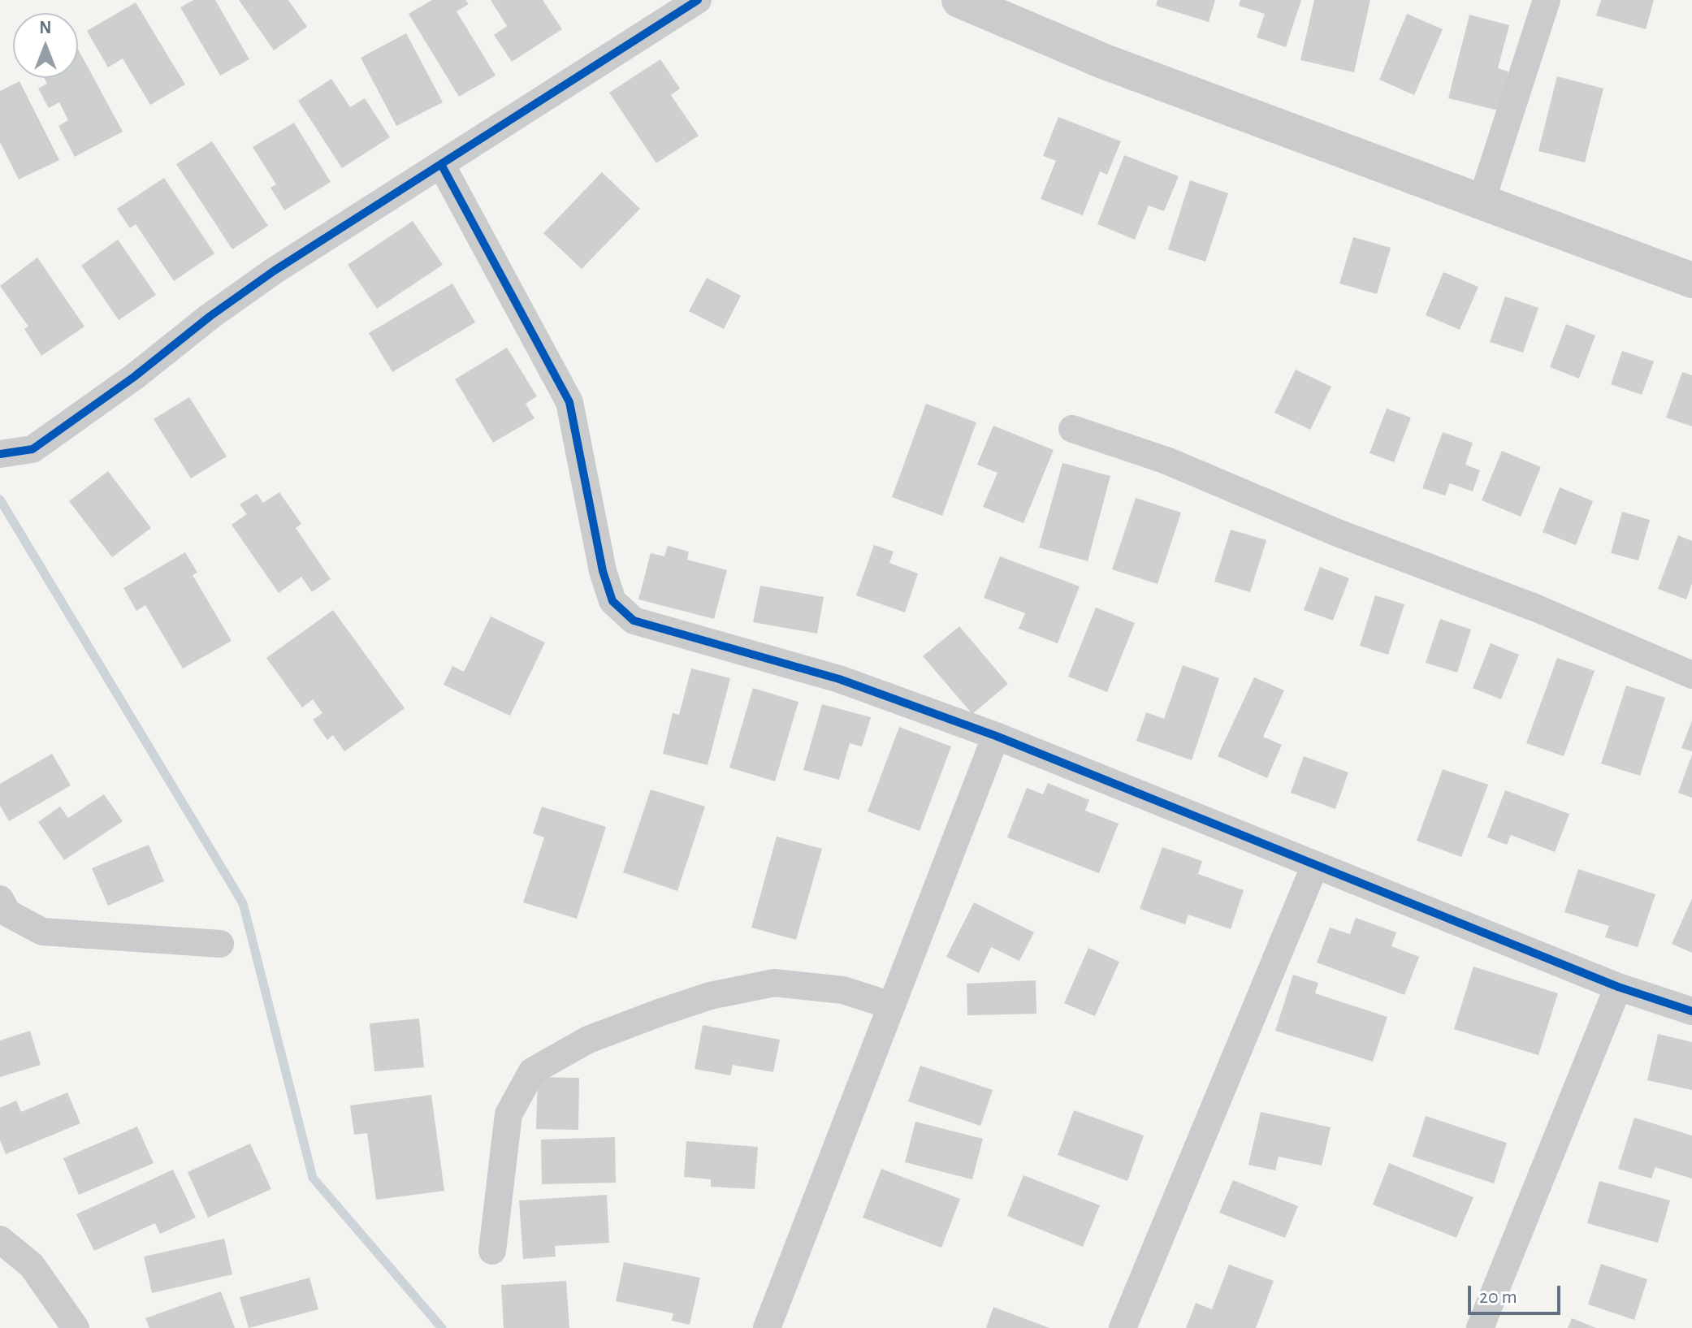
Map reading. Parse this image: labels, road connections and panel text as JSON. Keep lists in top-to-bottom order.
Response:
{
  "scale_bar": "20 m",
  "north": "top"
}
